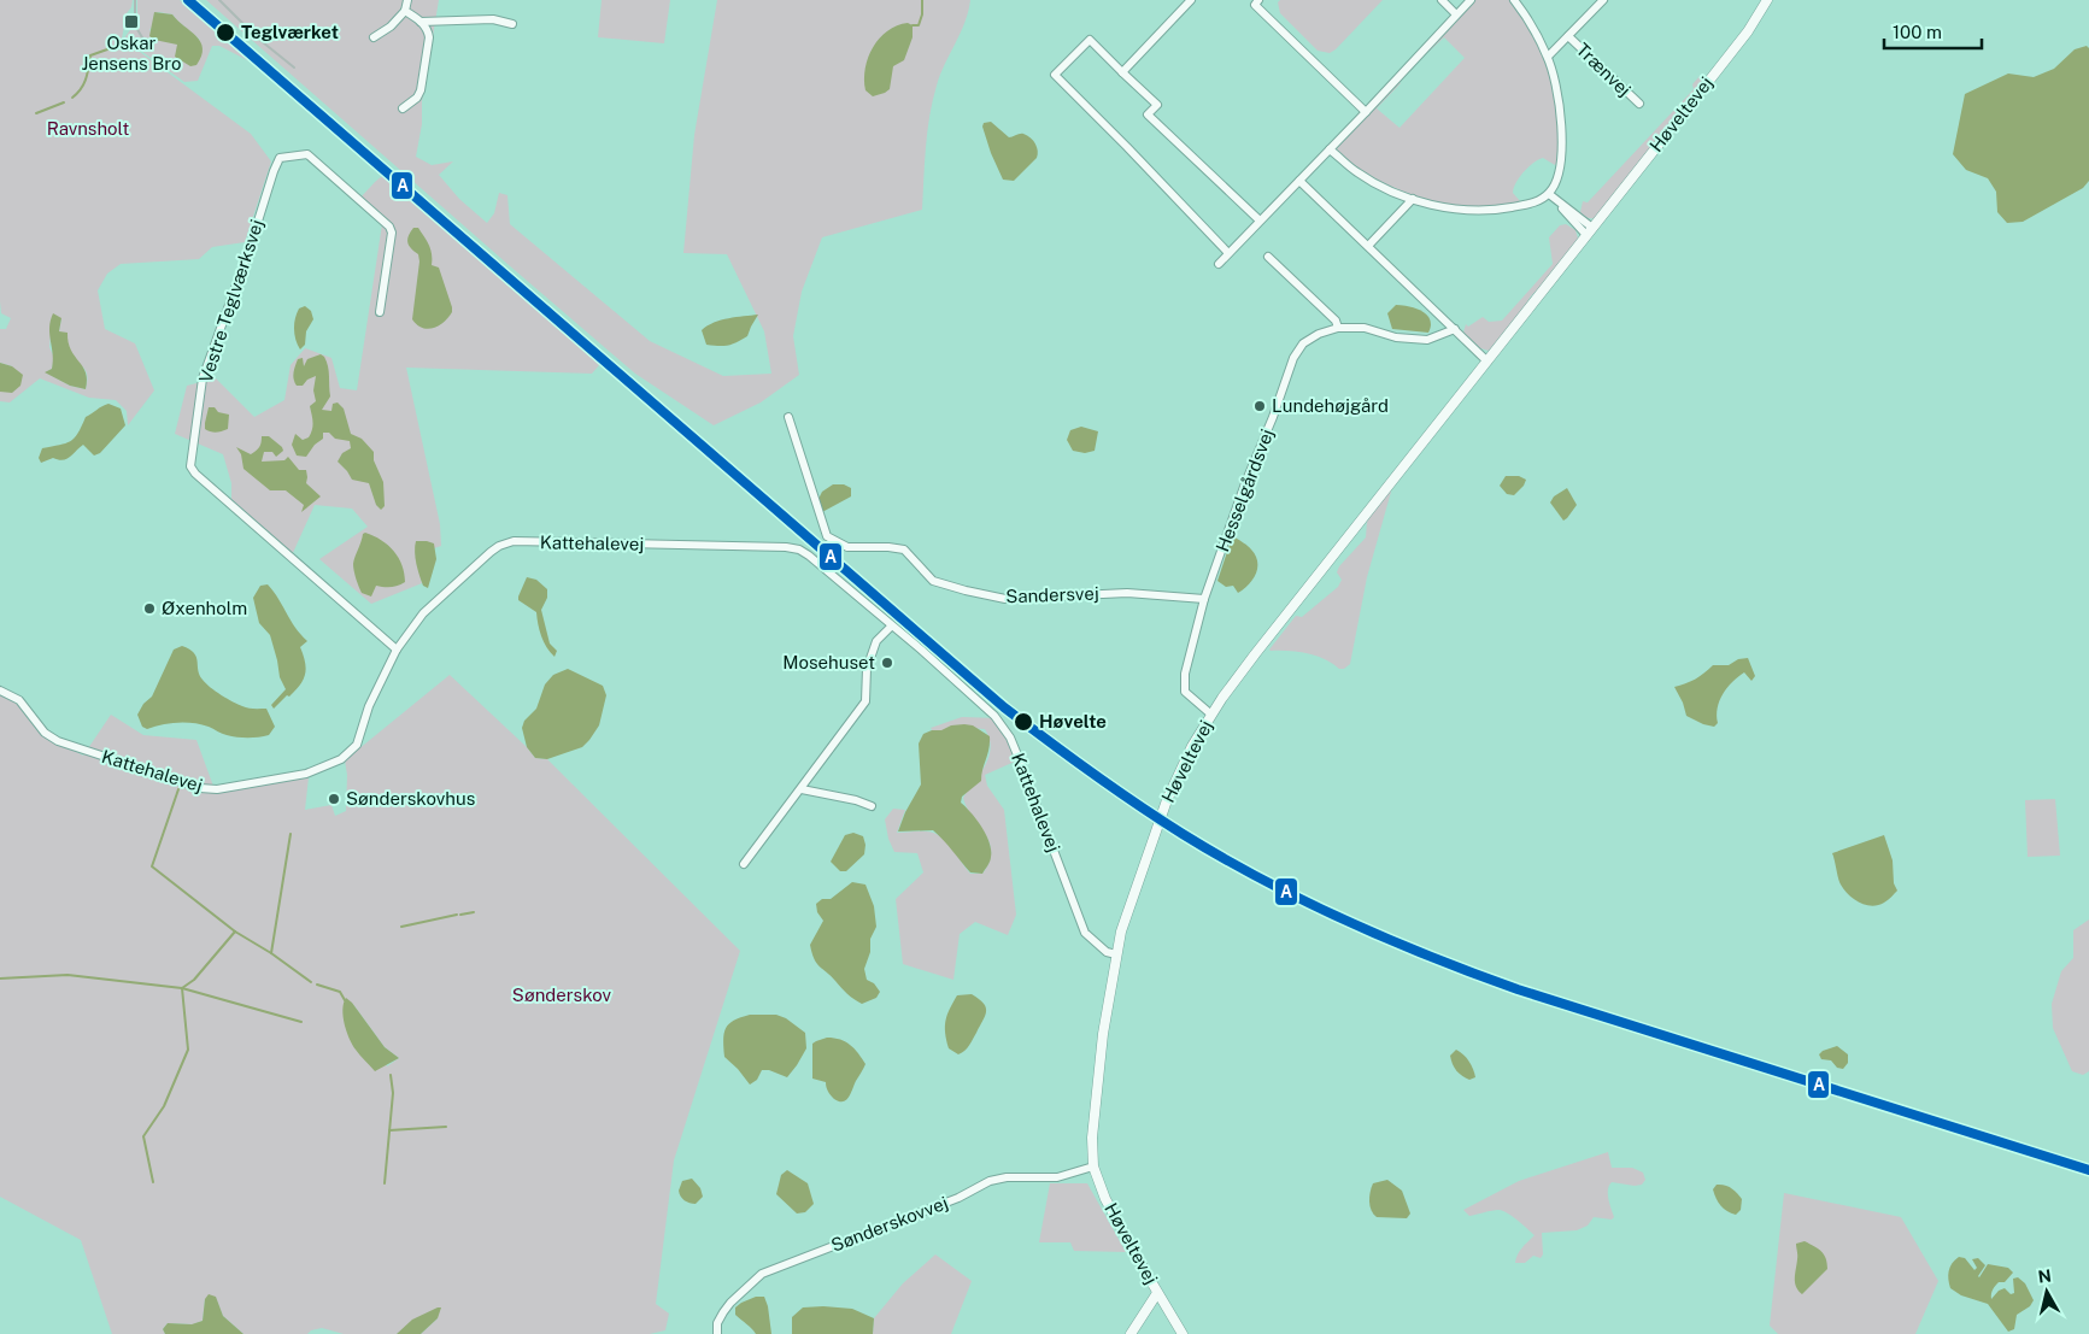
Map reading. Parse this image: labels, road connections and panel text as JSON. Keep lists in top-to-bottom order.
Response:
{
  "streets": {
    "street": [
      "Trænvej",
      "Høveltevej",
      "Vestre Teglværksvej",
      "Hesselgårdsvej",
      "Kattehalevej",
      "Sandersvej",
      "Sønderskovvej"
    ]
  },
  "crossings": [
    ["Høveltevej", "Hesselgårdsvej"],
    ["Høveltevej", "Kattehalevej"],
    ["Høveltevej", "Sønderskovvej"],
    ["Vestre Teglværksvej", "Kattehalevej"],
    ["Hesselgårdsvej", "Sandersvej"]
  ],
  "parks": ["Ravnsholt", "Sønderskov"],
  "places": {
    "transit": ["Oskar Jensens Bro"],
    "other": [
      "Teglværket",
      "Lundehøjgård",
      "Øxenholm",
      "Mosehuset",
      "Høvelte",
      "Sønderskovhus"
    ]
  },
  "lines": ["transit line A"],
  "scale_bar": "100 m",
  "north": "top"
}
